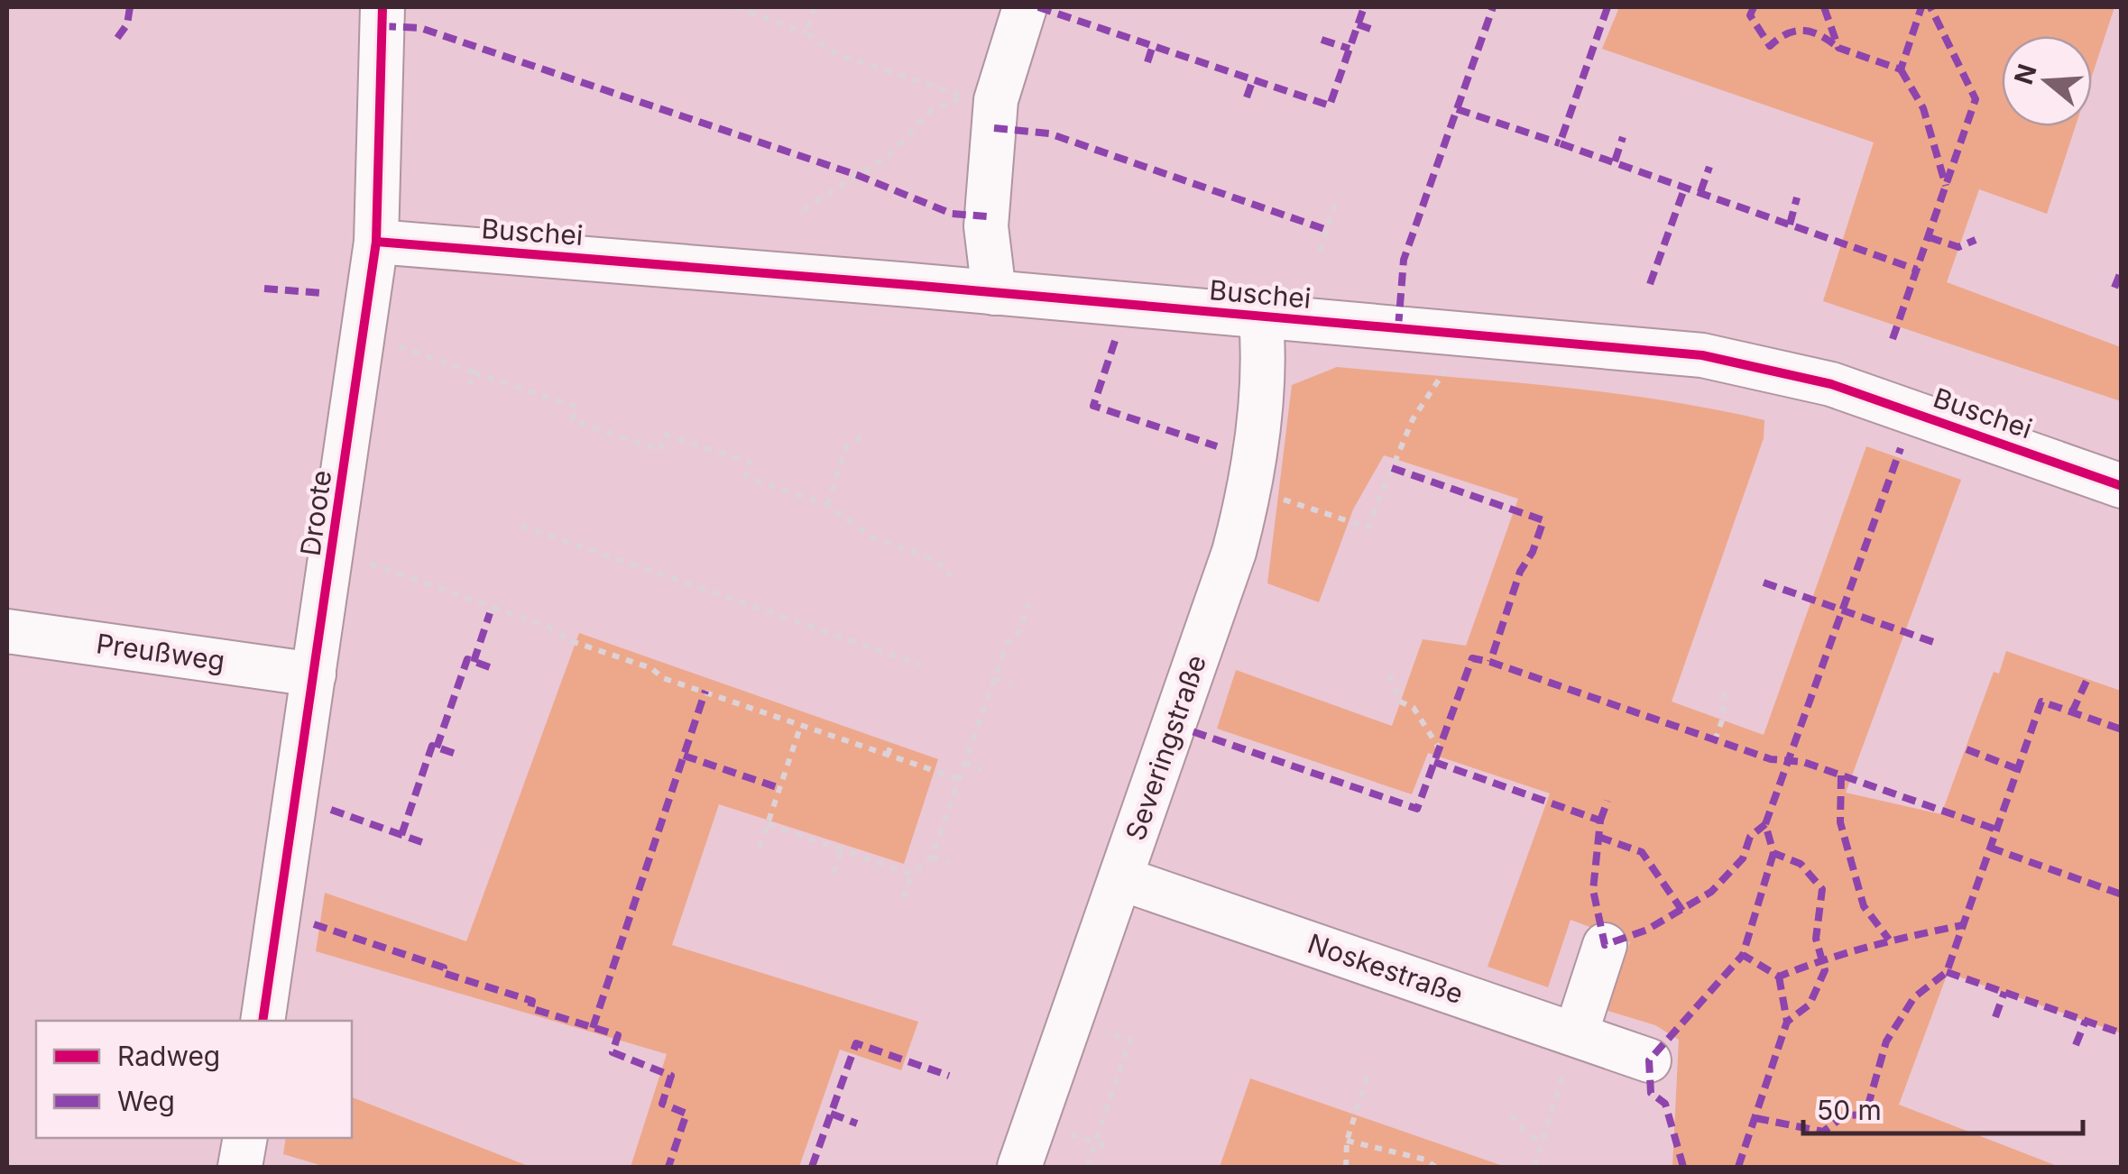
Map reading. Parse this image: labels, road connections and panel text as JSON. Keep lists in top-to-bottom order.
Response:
{
  "streets": {
    "street": [
      "Buschei",
      "Droote",
      "Preußweg",
      "Severingstraße",
      "Noskestraße"
    ]
  },
  "crossings": [
    ["Buschei", "Droote"],
    ["Buschei", "Severingstraße"],
    ["Droote", "Preußweg"],
    ["Severingstraße", "Noskestraße"]
  ],
  "legend": ["Radweg", "Weg"],
  "scale_bar": "50 m",
  "north": "left"
}
